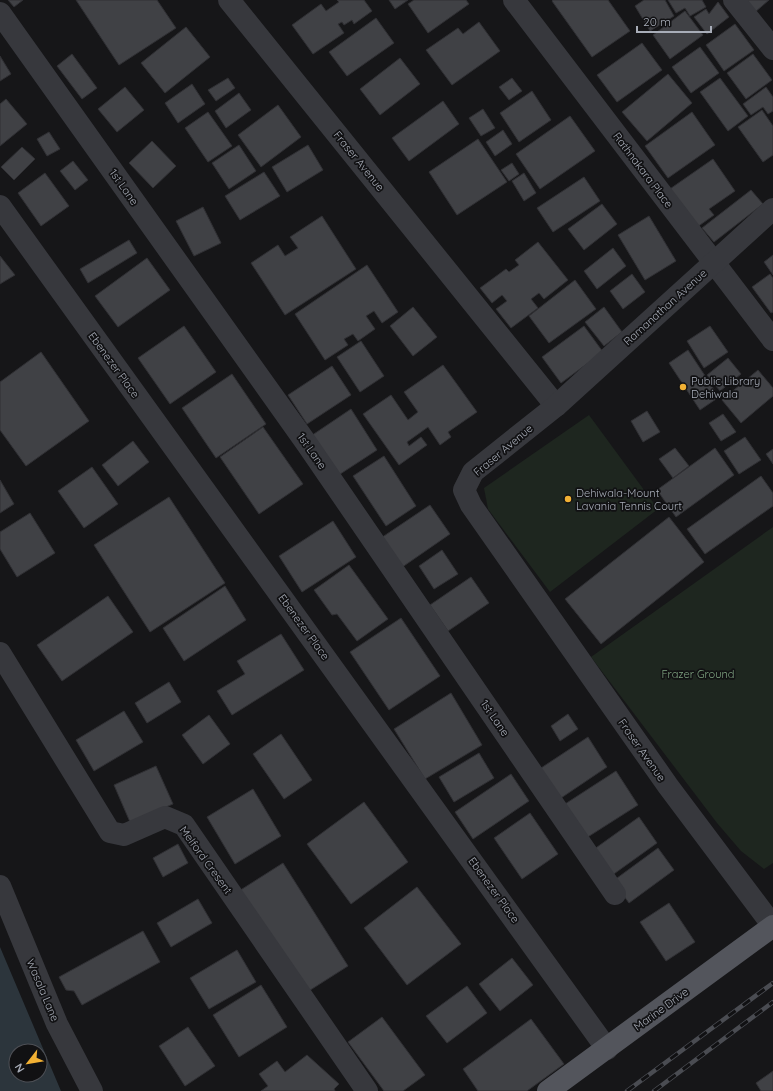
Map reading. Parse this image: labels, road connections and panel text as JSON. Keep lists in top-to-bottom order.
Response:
{
  "streets": {
    "main road": ["Marine Drive"],
    "street": [
      "Fraser Avenue",
      "Rathnakara Place",
      "1st Lane",
      "Ramanathan Avenue",
      "Ebenezer Place",
      "Melford Cresent",
      "Wasala Lane"
    ]
  },
  "crossings": [
    ["Fraser Avenue", "Ramanathan Avenue"],
    ["Fraser Avenue", "Marine Drive"],
    ["Rathnakara Place", "Ramanathan Avenue"],
    ["Ebenezer Place", "Marine Drive"]
  ],
  "parks": ["Frazer Ground"],
  "places": ["Public Library Dehiwala", "Dehiwala-Mount Lavania Tennis Court"],
  "scale_bar": "20 m",
  "north": "bottom left"
}
